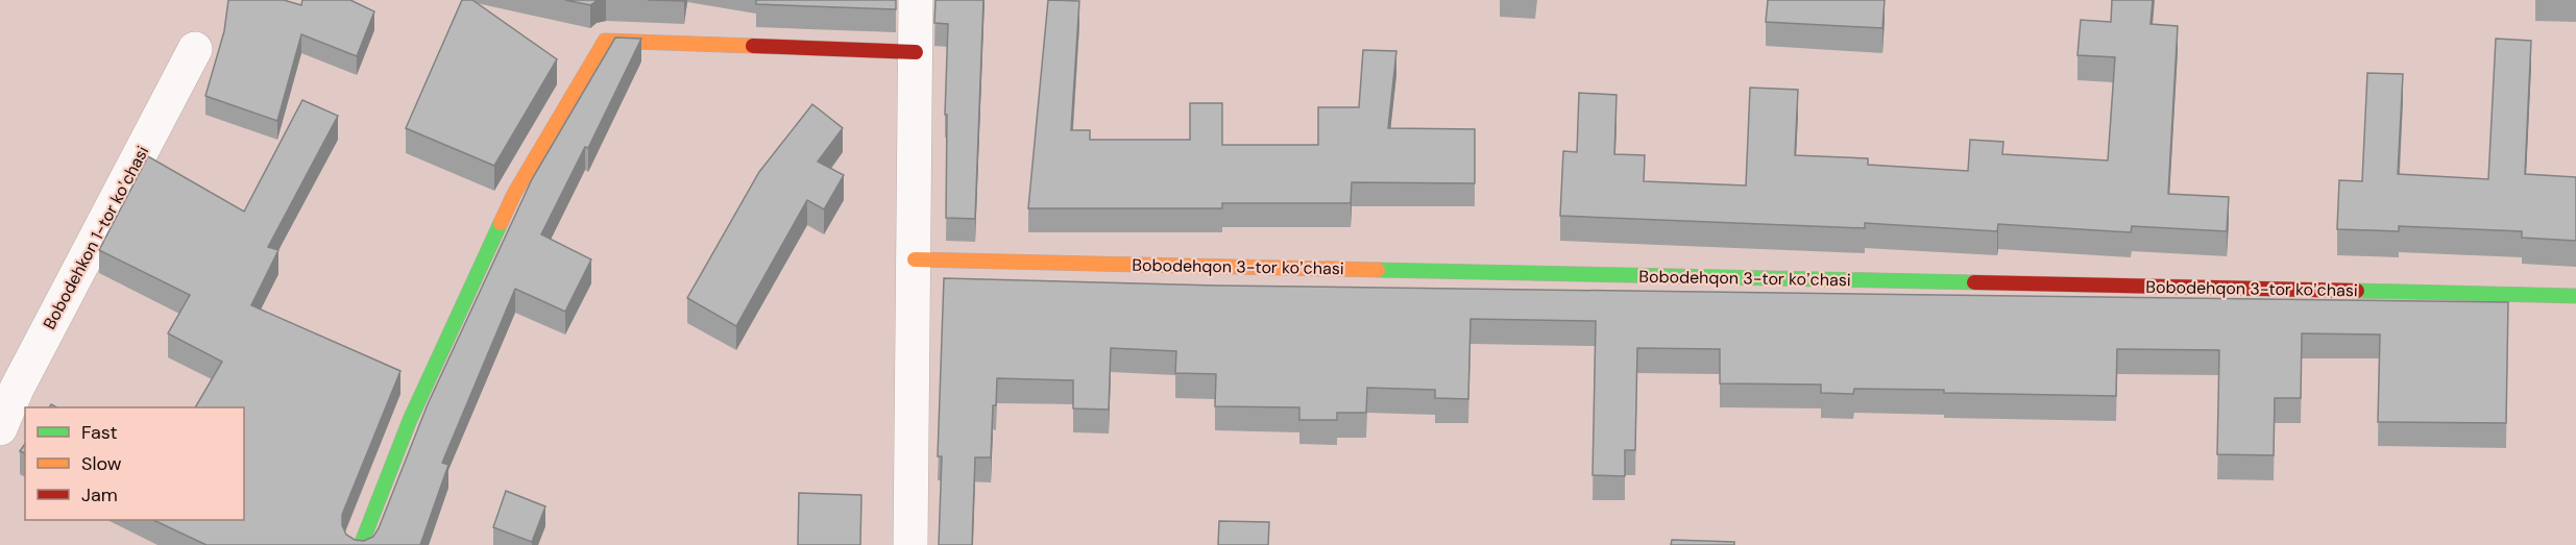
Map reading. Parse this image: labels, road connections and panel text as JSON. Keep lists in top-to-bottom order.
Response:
{
  "streets": {
    "street": ["Bobodehkon 1-tor koʼchasi", "Bobodehqon 3-tor koʼchasi"]
  },
  "legend": ["Fast", "Slow", "Jam"]
}
